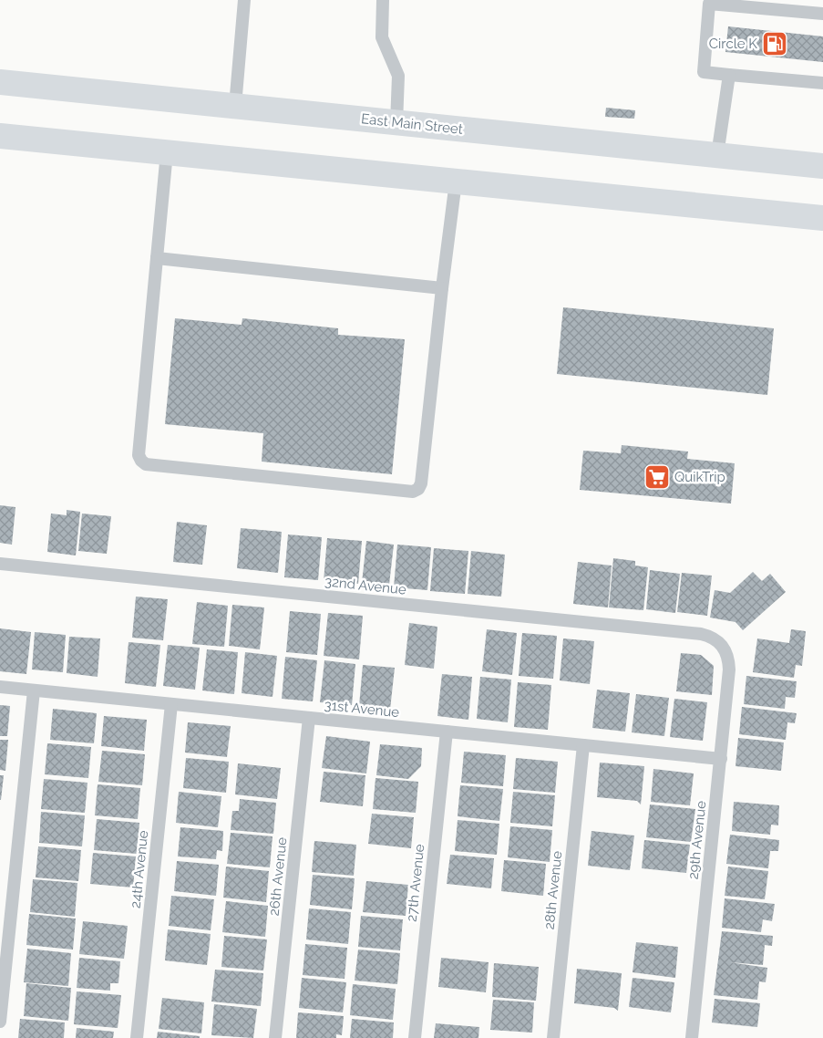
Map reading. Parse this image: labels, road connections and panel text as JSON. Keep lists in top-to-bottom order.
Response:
{
  "streets": {
    "main road": ["East Main Street"],
    "lane": [
      "32nd Avenue",
      "31st Avenue",
      "29th Avenue",
      "24th Avenue",
      "26th Avenue",
      "27th Avenue",
      "28th Avenue"
    ]
  },
  "crossings": [
    ["32nd Avenue", "29th Avenue"],
    ["31st Avenue", "29th Avenue"],
    ["31st Avenue", "24th Avenue"],
    ["31st Avenue", "26th Avenue"],
    ["31st Avenue", "27th Avenue"],
    ["31st Avenue", "28th Avenue"]
  ],
  "places": {
    "fuel station": ["Circle K"],
    "supermarket": ["QuikTrip"]
  }
}
